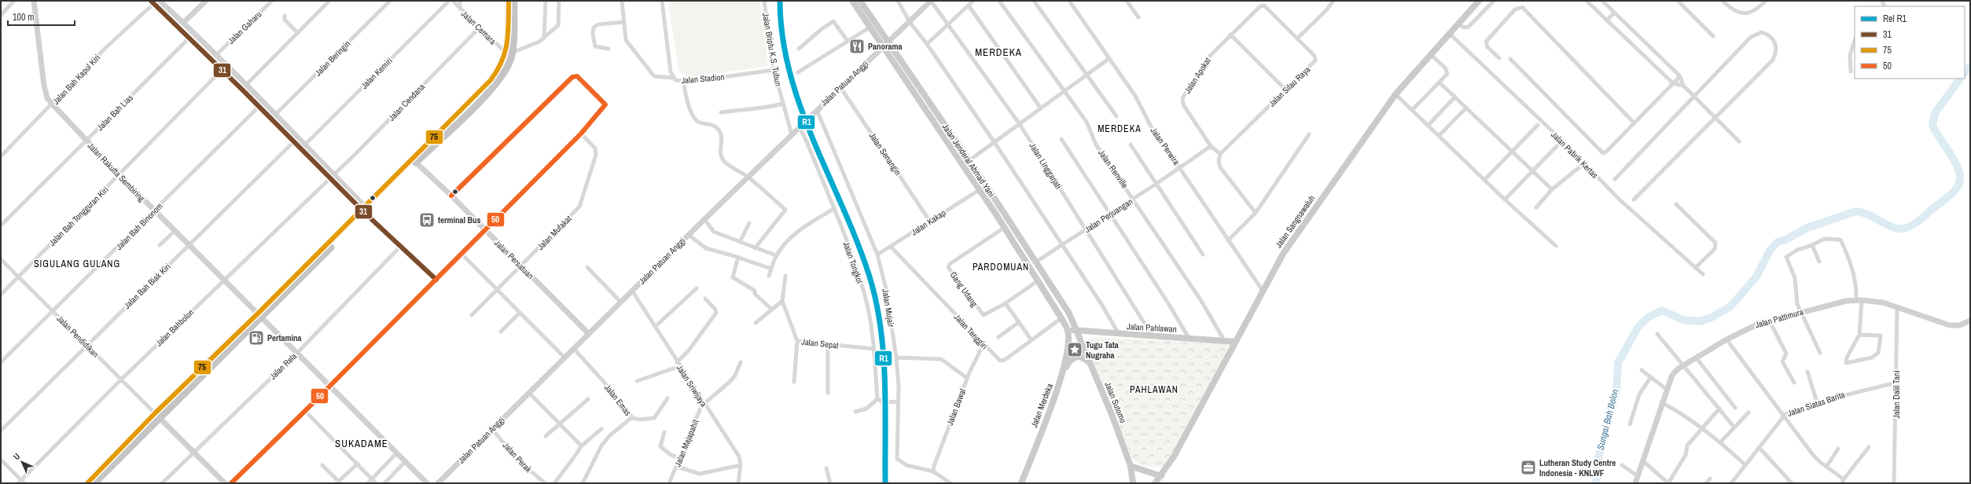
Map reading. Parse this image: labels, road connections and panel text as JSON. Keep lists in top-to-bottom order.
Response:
{
  "streets": {
    "main road": [
      "Jalan Jenderal Ahmad Yani",
      "Jalan Sangnawaluh",
      "Jalan Pahlawan",
      "Jalan Sutomo",
      "Jalan Merdeka"
    ],
    "street": [
      "Jalan Gaharu",
      "Jalan Cemara",
      "Jalan Briptu K.S. Tubun",
      "Jalan Beringin",
      "Jalan Kemiri",
      "Jalan Apokat",
      "Jalan Stadion",
      "Jalan Bah Kapul Kiri",
      "Jalan Patuan Anggi",
      "Jalan Silau Raya",
      "Jalan Cendana",
      "Jalan Bah Lias",
      "Jalan Perwira",
      "Jalan Senangin",
      "Jalan Pabrik Kertas",
      "Jalan Linggarjati",
      "Jalan Renville",
      "Jalan Rakutta Sembiring",
      "Jalan Perjuangan",
      "Jalan Bah Tongguran Kiri",
      "Jalan Kakap",
      "Jalan Bah Binonom",
      "Jalan Mufakat",
      "Jalan Persatuan",
      "Jalan Tongkol",
      "Jalan Bah Biak Kiri",
      "Gang Udang",
      "Jalan Mujair",
      "Jalan Pattimura",
      "Jalan Bahbolon",
      "Jalan Tenggiri",
      "Jalan Pendidikan",
      "Jalan Sepat",
      "Jalan Rela",
      "Jalan Sriwijaya",
      "Jalan Dalil Tani",
      "Jalan Emas",
      "Jalan Siatas Barita",
      "Jalan Bawal",
      "Jalan Majapahit",
      "Jalan Perak"
    ]
  },
  "crossings": [
    ["Jalan Cemara", "Jalan Cendana"],
    ["Jalan Briptu K.S. Tubun", "Jalan Stadion"],
    ["Jalan Briptu K.S. Tubun", "Jalan Patuan Anggi"],
    ["Jalan Apokat", "Jalan Silau Raya"],
    ["Jalan Apokat", "Jalan Perjuangan"],
    ["Jalan Bah Kapul Kiri", "Jalan Rakutta Sembiring"],
    ["Jalan Patuan Anggi", "Jalan Senangin"],
    ["Jalan Patuan Anggi", "Jalan Jenderal Ahmad Yani"],
    ["Jalan Patuan Anggi", "Jalan Linggarjati"],
    ["Jalan Patuan Anggi", "Jalan Persatuan"],
    ["Jalan Patuan Anggi", "Jalan Tongkol"],
    ["Jalan Patuan Anggi", "Jalan Mujair"],
    ["Jalan Patuan Anggi", "Jalan Sriwijaya"],
    ["Jalan Patuan Anggi", "Jalan Emas"],
    ["Jalan Patuan Anggi", "Jalan Perak"],
    ["Jalan Cendana", "Jalan Bahbolon"],
    ["Jalan Bah Lias", "Jalan Rakutta Sembiring"],
    ["Jalan Perwira", "Jalan Perjuangan"],
    ["Jalan Perwira", "Jalan Sangnawaluh"],
    ["Jalan Senangin", "Jalan Kakap"],
    ["Jalan Pabrik Kertas", "Jalan Sangnawaluh"],
    ["Jalan Jenderal Ahmad Yani", "Jalan Perjuangan"],
    ["Jalan Jenderal Ahmad Yani", "Jalan Kakap"],
    ["Jalan Jenderal Ahmad Yani", "Gang Udang"],
    ["Jalan Jenderal Ahmad Yani", "Jalan Pahlawan"],
    ["Jalan Jenderal Ahmad Yani", "Jalan Tenggiri"],
    ["Jalan Jenderal Ahmad Yani", "Jalan Sutomo"],
    ["Jalan Jenderal Ahmad Yani", "Jalan Merdeka"],
    ["Jalan Linggarjati", "Jalan Perjuangan"],
    ["Jalan Linggarjati", "Jalan Pahlawan"],
    ["Jalan Renville", "Jalan Perjuangan"],
    ["Jalan Renville", "Jalan Pahlawan"],
    ["Jalan Rakutta Sembiring", "Jalan Bah Tongguran Kiri"],
    ["Jalan Rakutta Sembiring", "Jalan Bah Binonom"],
    ["Jalan Rakutta Sembiring", "Jalan Bah Biak Kiri"],
    ["Jalan Rakutta Sembiring", "Jalan Bahbolon"],
    ["Jalan Rakutta Sembiring", "Jalan Rela"],
    ["Jalan Bah Tongguran Kiri", "Jalan Pendidikan"],
    ["Jalan Sangnawaluh", "Jalan Pahlawan"],
    ["Jalan Kakap", "Jalan Mujair"],
    ["Jalan Kakap", "Jalan Tenggiri"],
    ["Jalan Bah Binonom", "Jalan Pendidikan"],
    ["Jalan Mufakat", "Jalan Persatuan"],
    ["Jalan Tongkol", "Jalan Sepat"],
    ["Jalan Bah Biak Kiri", "Jalan Pendidikan"],
    ["Jalan Mujair", "Jalan Bawal"],
    ["Jalan Pattimura", "Jalan Dalil Tani"],
    ["Jalan Bahbolon", "Jalan Pendidikan"],
    ["Jalan Pahlawan", "Jalan Sutomo"],
    ["Jalan Pahlawan", "Jalan Merdeka"],
    ["Jalan Tenggiri", "Jalan Bawal"],
    ["Jalan Pendidikan", "Jalan Rela"],
    ["Jalan Sriwijaya", "Jalan Majapahit"],
    ["Jalan Dalil Tani", "Jalan Siatas Barita"]
  ],
  "districts": [
    "MERDEKA",
    "MERDEKA",
    "SIGULANG GULANG",
    "PARDOMUAN",
    "PAHLAWAN",
    "SUKADAME"
  ],
  "water": ["Sungai Bah Bolon"],
  "places": {
    "restaurant": ["Panorama"],
    "bus stop": ["terminal Bus"],
    "fuel station": ["Pertamina"],
    "place": ["Tugu Tata Nugraha"],
    "office": ["Lutheran Study Centre Indonesia - KNLWF"]
  },
  "lines": [
    "rail line R1",
    "transit line 31",
    "transit line 75",
    "transit line 50"
  ],
  "legend": [
    "Rel R1",
    "31",
    "75",
    "50"
  ],
  "scale_bar": "100 m",
  "north": "top left"
}
